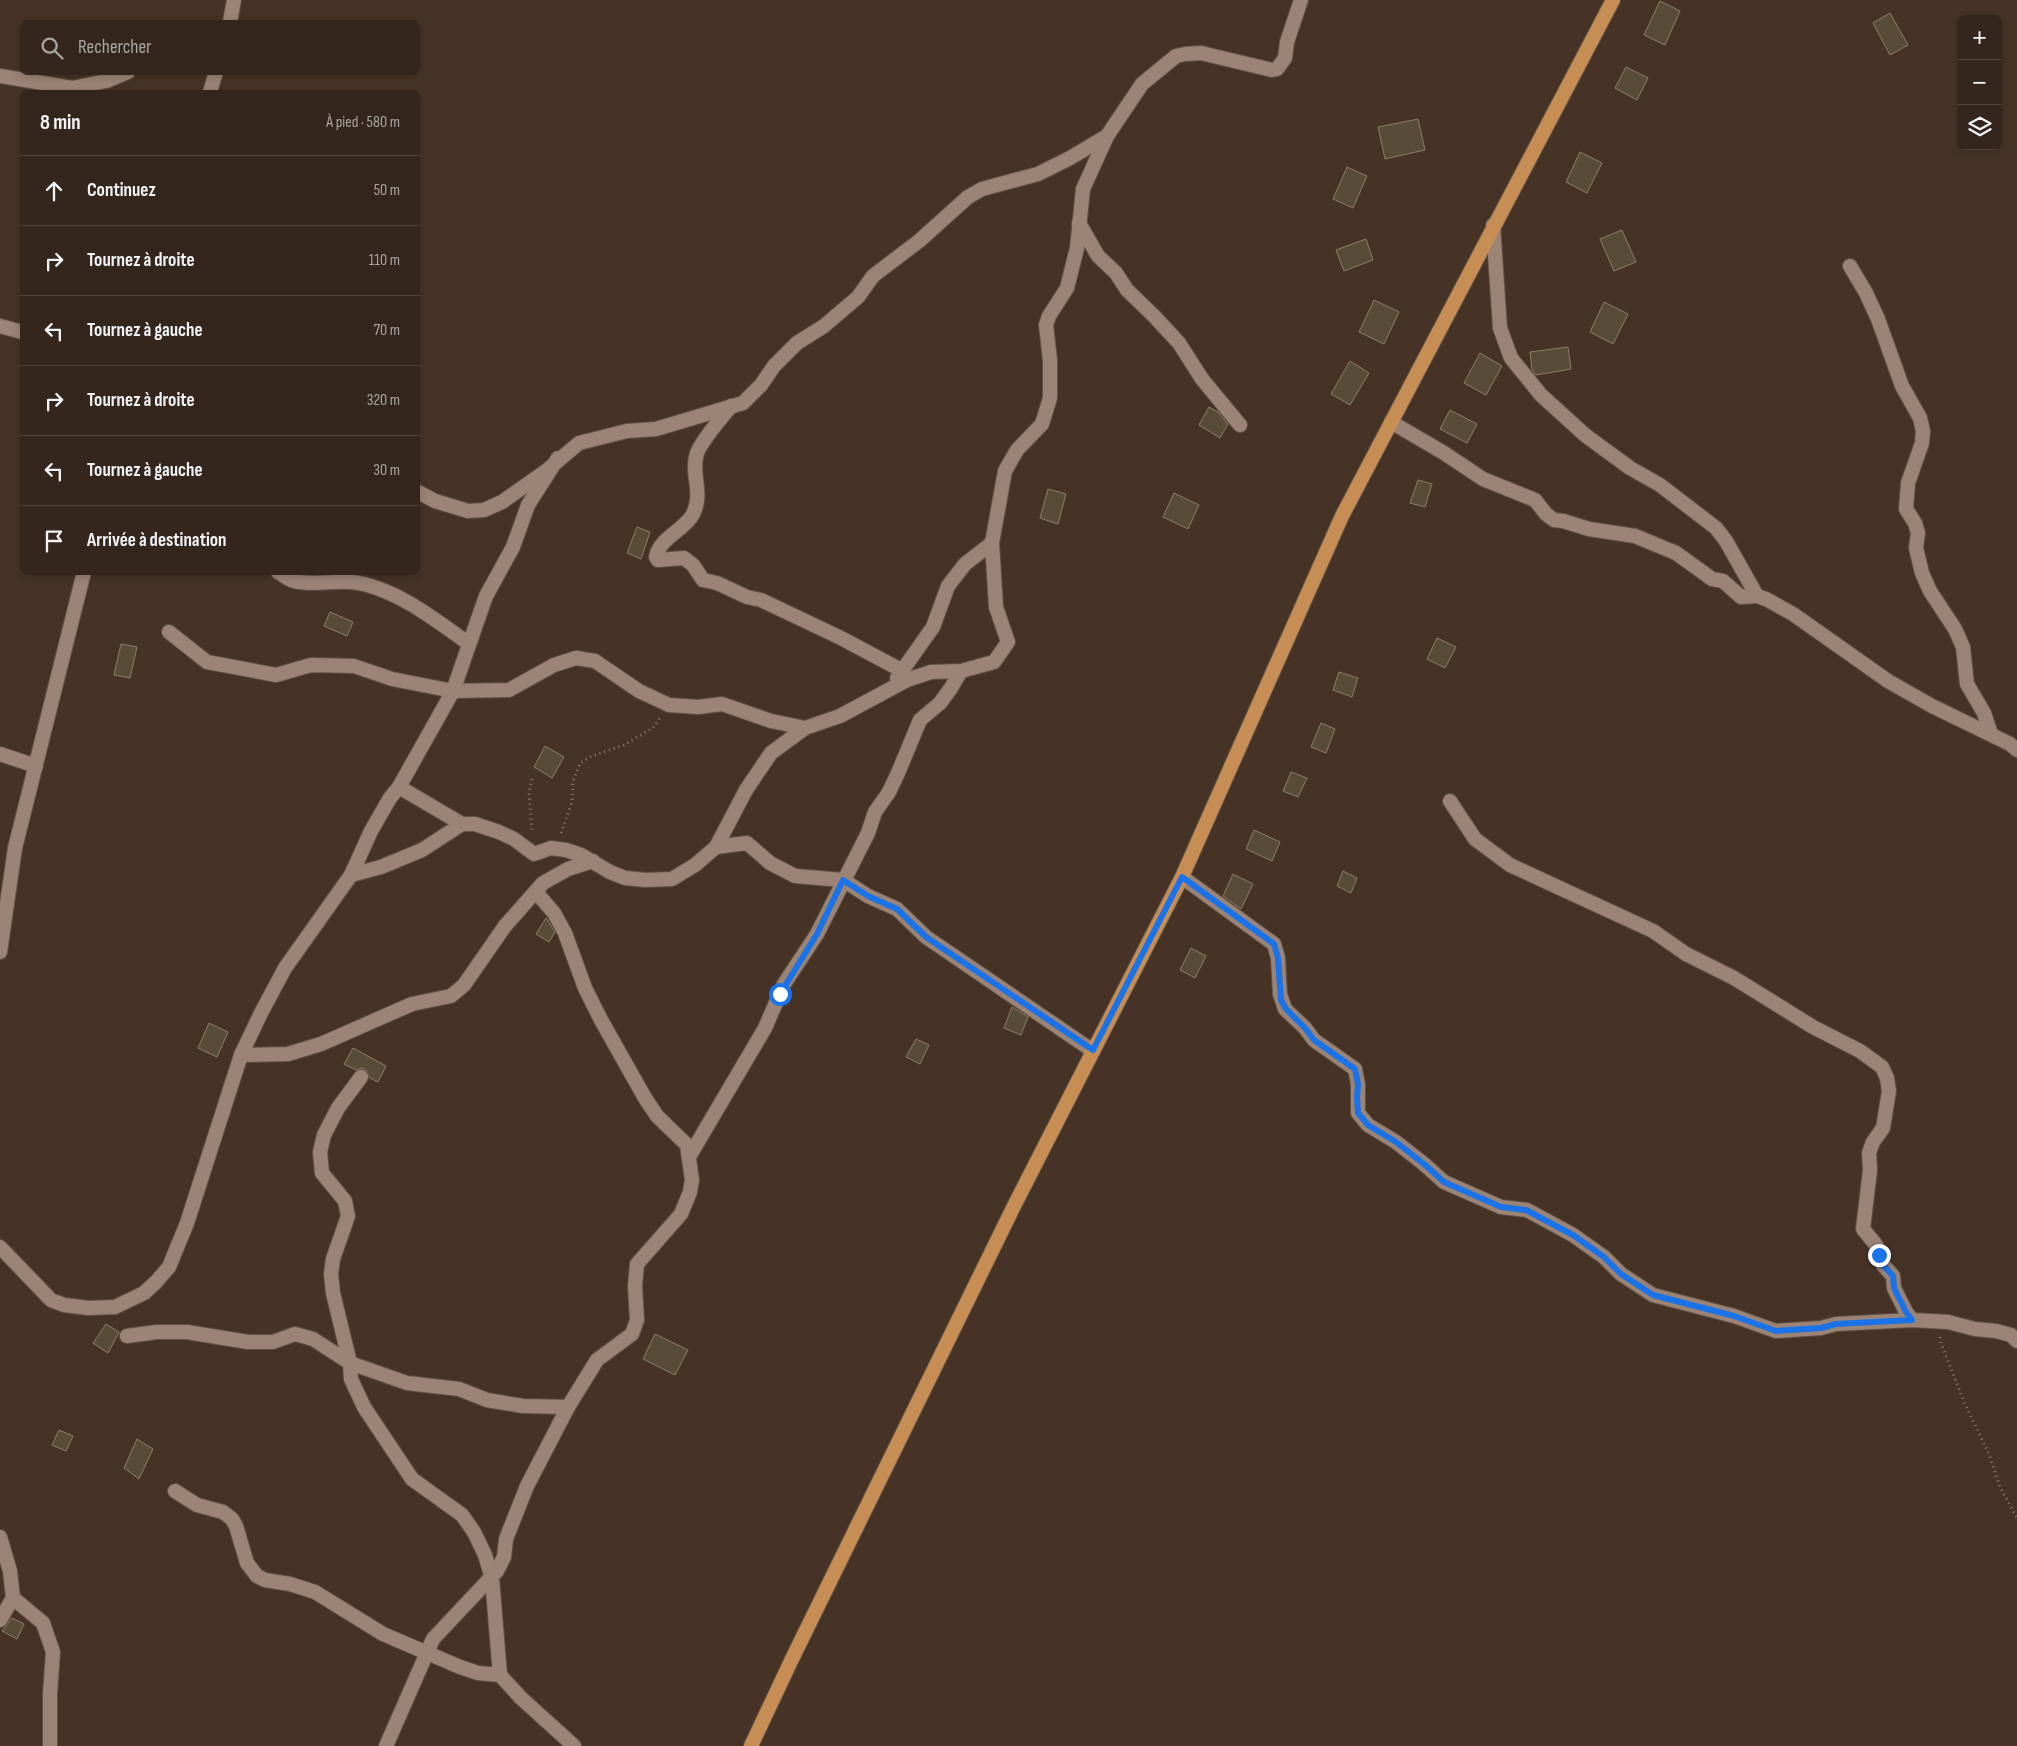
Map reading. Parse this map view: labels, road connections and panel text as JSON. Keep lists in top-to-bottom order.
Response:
{
  "page": {
    "map_buttons": ["+", "−"],
    "search": "Rechercher",
    "heading": ["8 min", "À pied · 580 m"],
    "list": [
      ["Continuez", "50 m"],
      ["Tournez à droite", "110 m"],
      ["Tournez à gauche", "70 m"],
      ["Tournez à droite", "320 m"],
      ["Tournez à gauche", "30 m"],
      "Arrivée à destination"
    ]
  }
}
